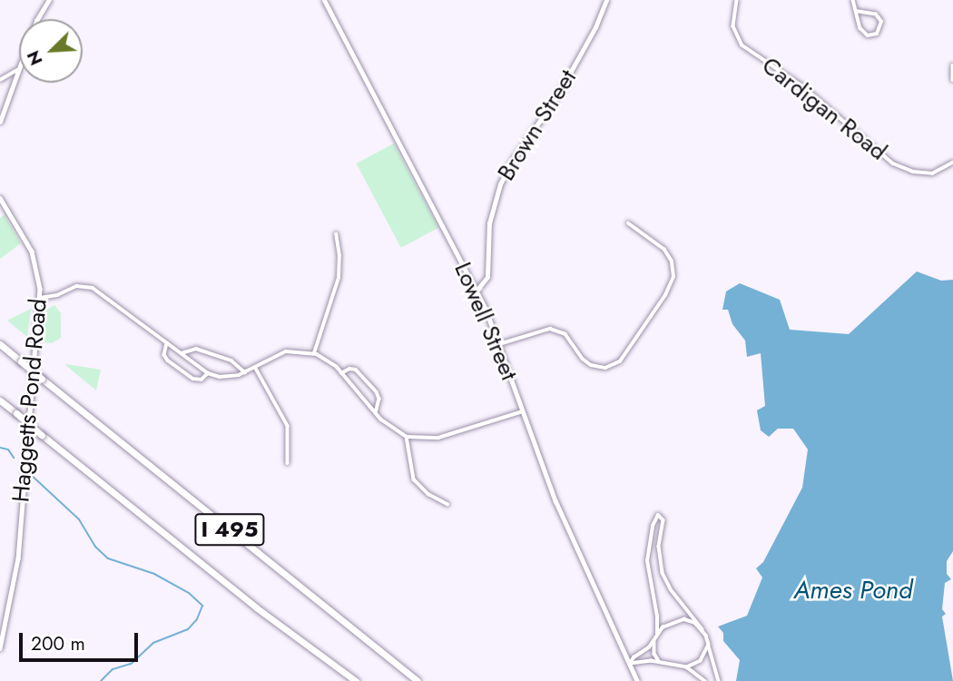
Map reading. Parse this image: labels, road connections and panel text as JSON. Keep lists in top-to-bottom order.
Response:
{
  "streets": {
    "highway": ["I 495"],
    "main road": ["Lowell Street"],
    "street": ["Cardigan Road", "Brown Street", "Haggetts Pond Road"]
  },
  "crossings": [
    ["Brown Street", "Lowell Street"]
  ],
  "water": ["Ames Pond"],
  "scale_bar": "200 m",
  "north": "bottom left"
}
